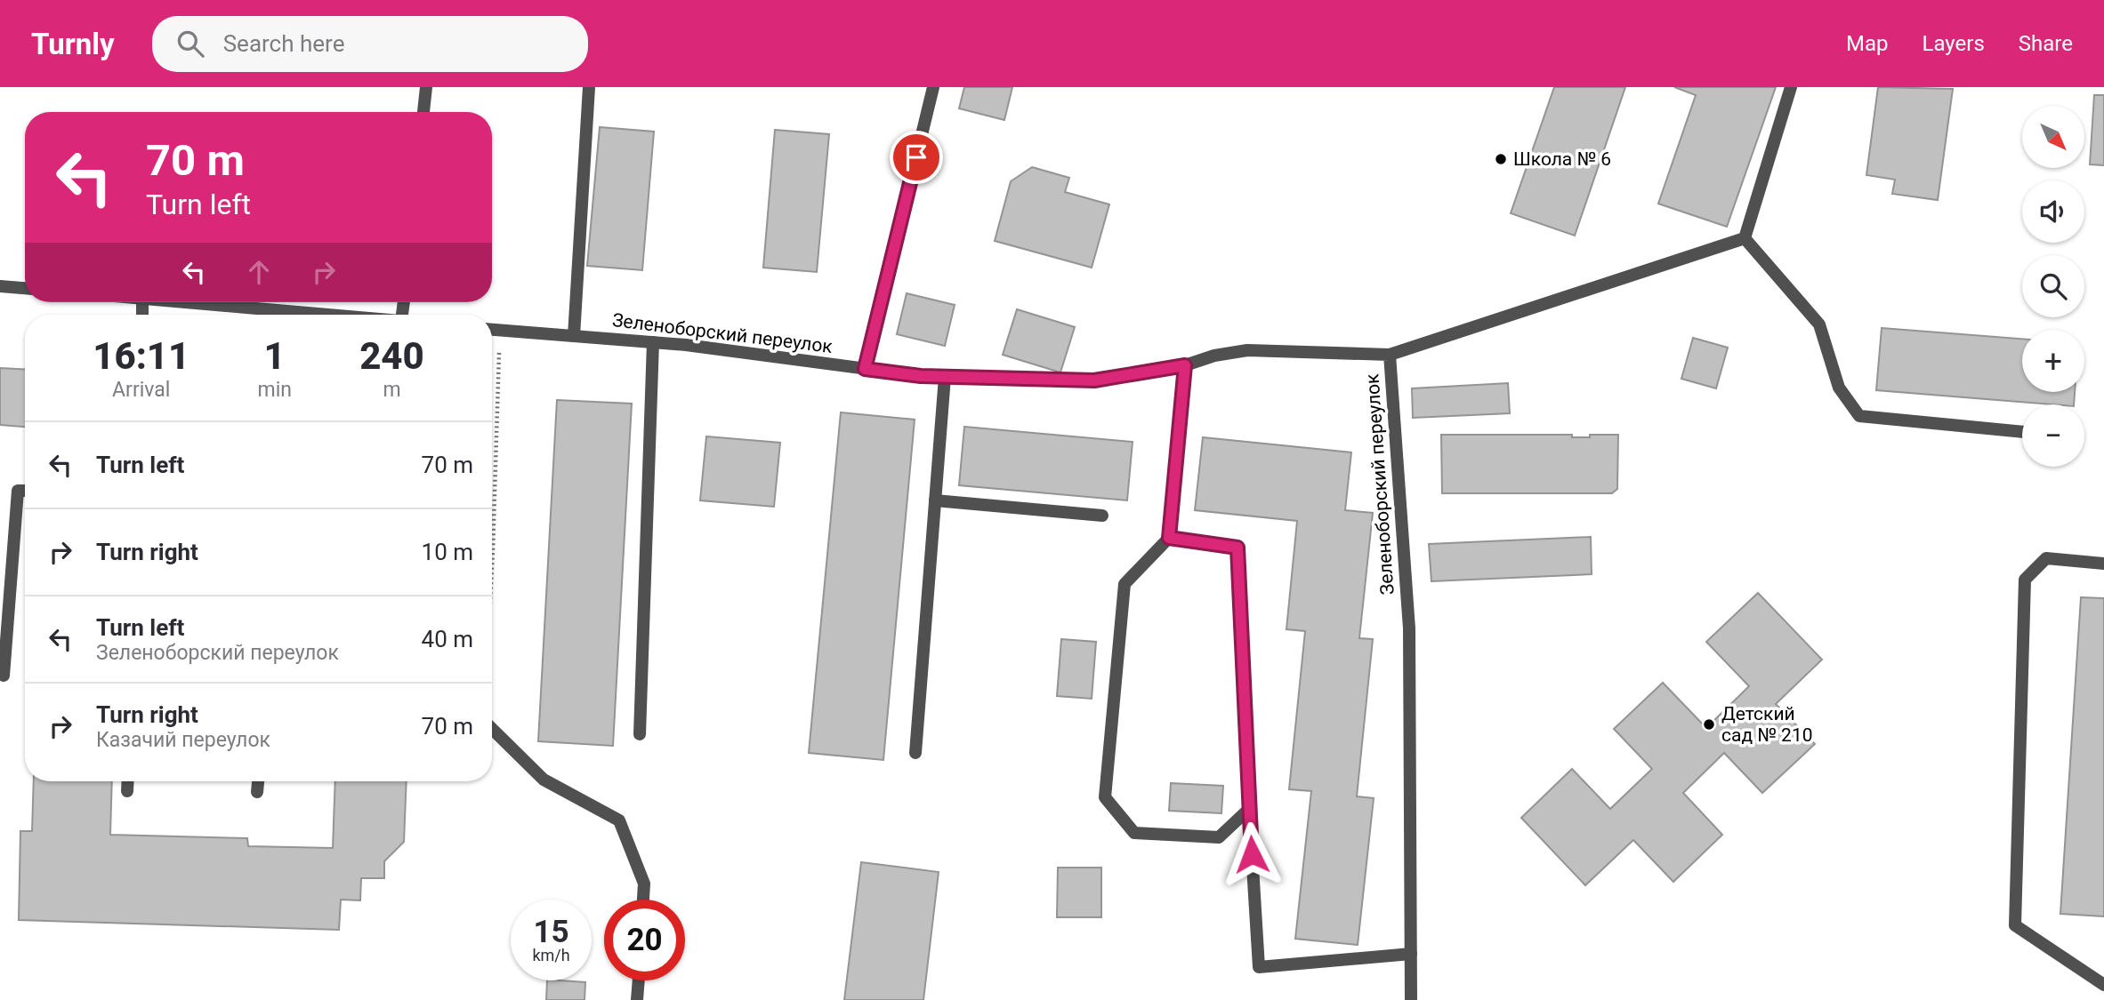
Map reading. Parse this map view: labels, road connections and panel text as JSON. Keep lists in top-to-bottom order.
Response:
{
  "streets": {
    "street": ["Зеленоборский переулок"]
  },
  "places": ["Школа № 6", "Детский сад № 210"],
  "north": "bottom right",
  "page": {
    "header": "Turnly",
    "search": "Search here",
    "nav": ["Map", "Layers", "Share"],
    "map_buttons": ["+", "−"],
    "turn": ["70 m", "Turn left"],
    "eta": [
      "16:11",
      "Arrival",
      "1",
      "min",
      "240",
      "m"
    ],
    "list": [
      {
        "name": "Turn left",
        "value": "70 m"
      },
      {
        "name": "Turn right",
        "value": "10 m"
      },
      {
        "name": "Turn left",
        "note": "Зеленоборский переулок",
        "value": "40 m"
      },
      {
        "name": "Turn right",
        "note": "Казачий переулок",
        "value": "70 m"
      }
    ],
    "speed": "15 km/h",
    "limit": "20"
  }
}
